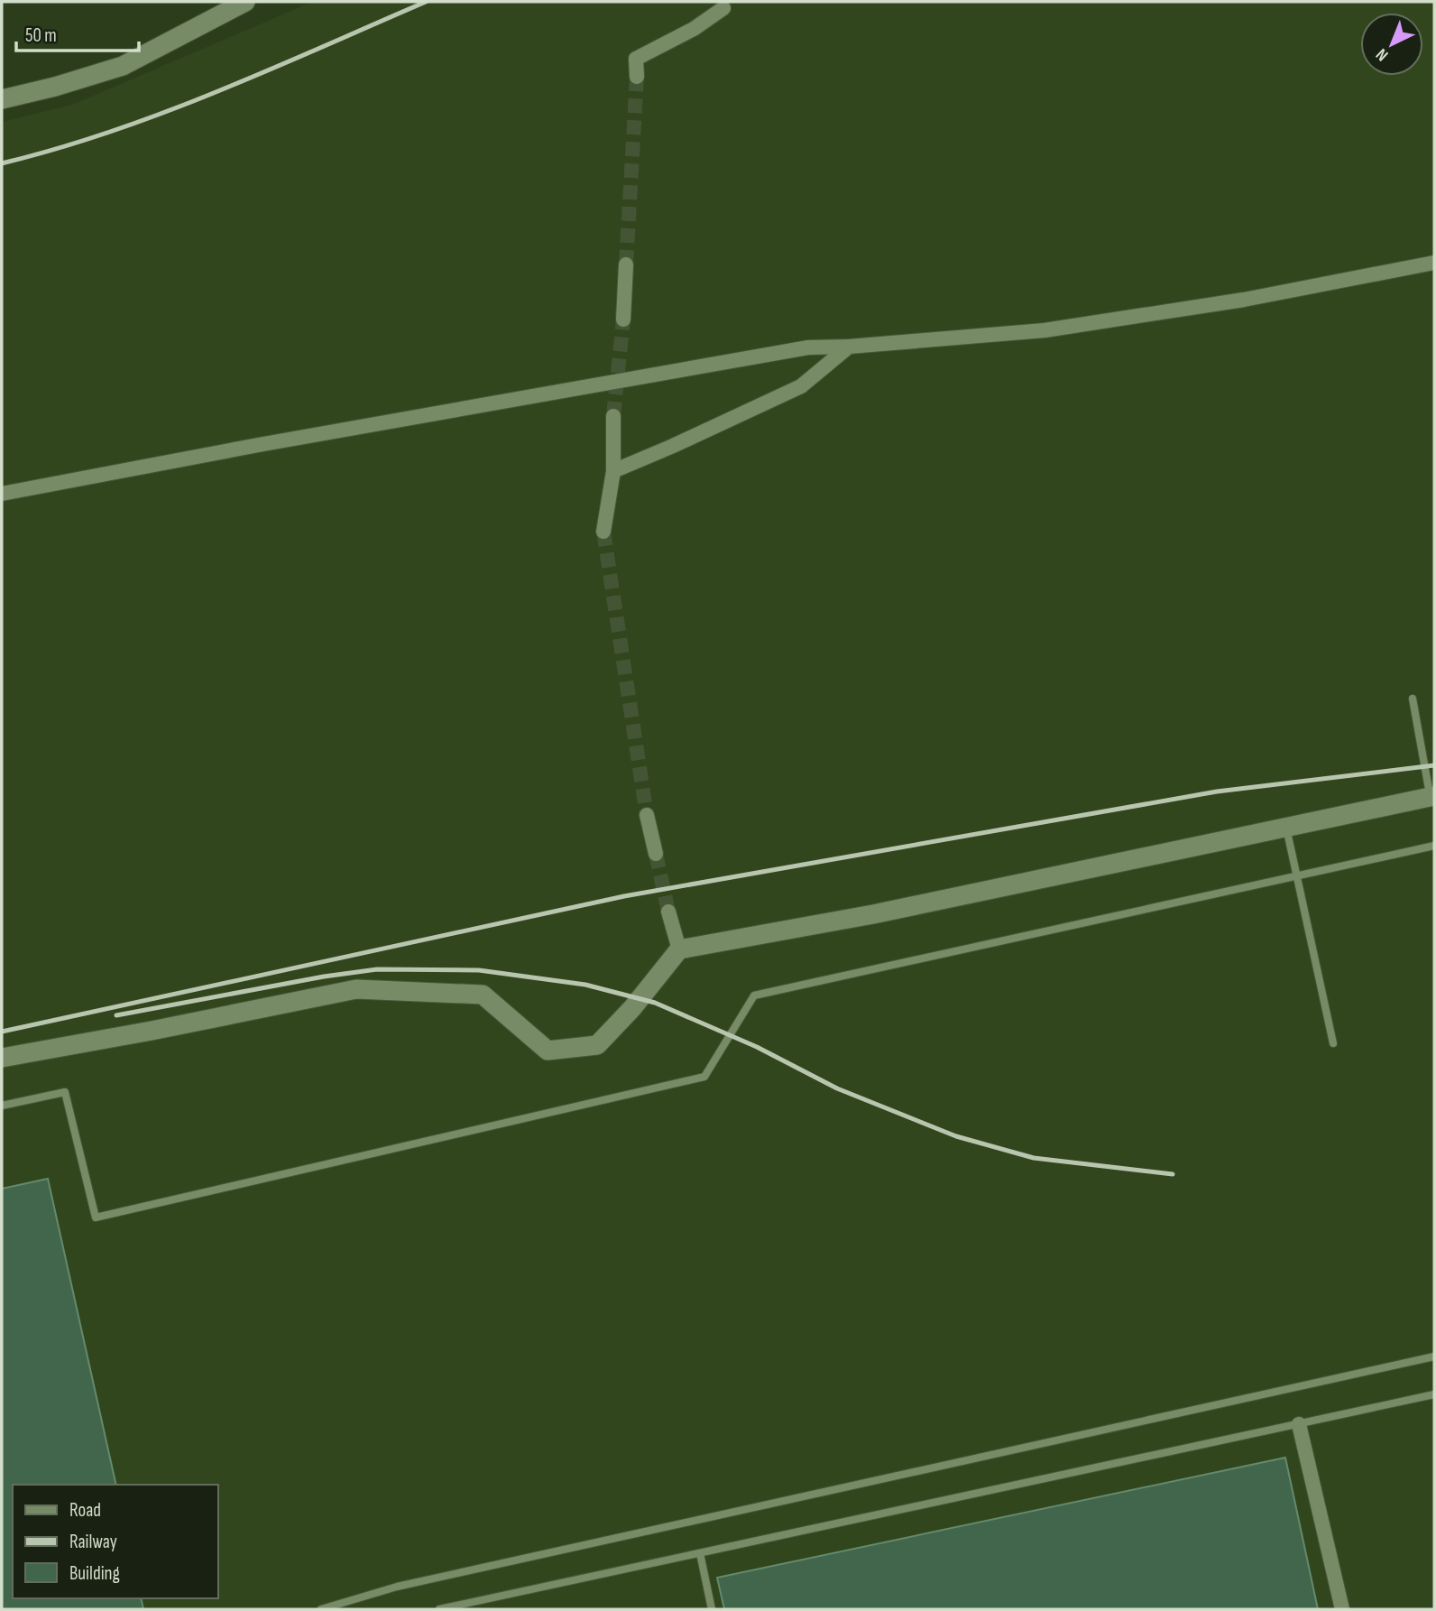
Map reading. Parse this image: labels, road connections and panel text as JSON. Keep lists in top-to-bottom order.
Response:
{
  "legend": ["Road", "Railway", "Building"],
  "scale_bar": "50 m",
  "north": "bottom left"
}
